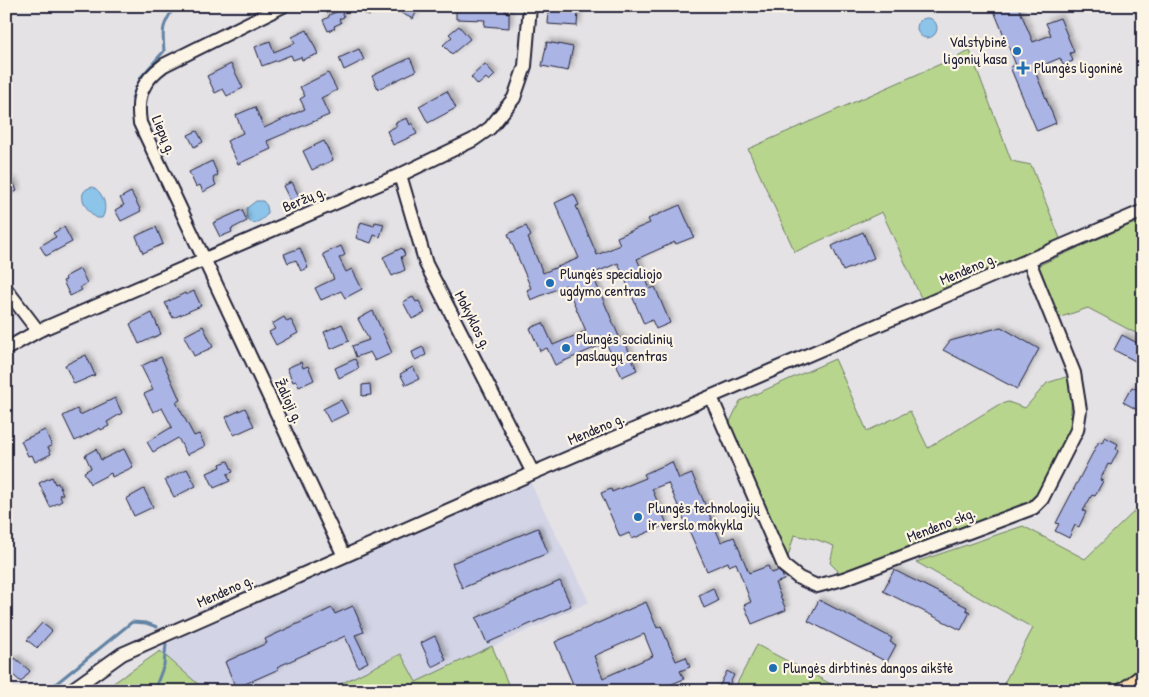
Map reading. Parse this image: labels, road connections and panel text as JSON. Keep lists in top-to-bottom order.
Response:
{
  "streets": {
    "street": [
      "Liepų g.",
      "Beržų g.",
      "Mendeno g.",
      "Mokyklos g.",
      "Žalioji g.",
      "Mendeno skg."
    ]
  },
  "crossings": [
    ["Liepų g.", "Beržų g."],
    ["Liepų g.", "Žalioji g."],
    ["Beržų g.", "Mokyklos g."],
    ["Beržų g.", "Žalioji g."],
    ["Mendeno g.", "Mokyklos g."],
    ["Mendeno g.", "Žalioji g."],
    ["Mendeno g.", "Mendeno skg."]
  ],
  "places": {
    "other": [
      "Valstybinė ligonių kasa",
      "Plungės specialiojo ugdymo centras",
      "Plungės socialinių paslaugų centras",
      "Plungės technologijų ir verslo mokykla",
      "Plungės dirbtinės dangos aikštė"
    ],
    "health": ["Plungės ligoninė"]
  }
}
